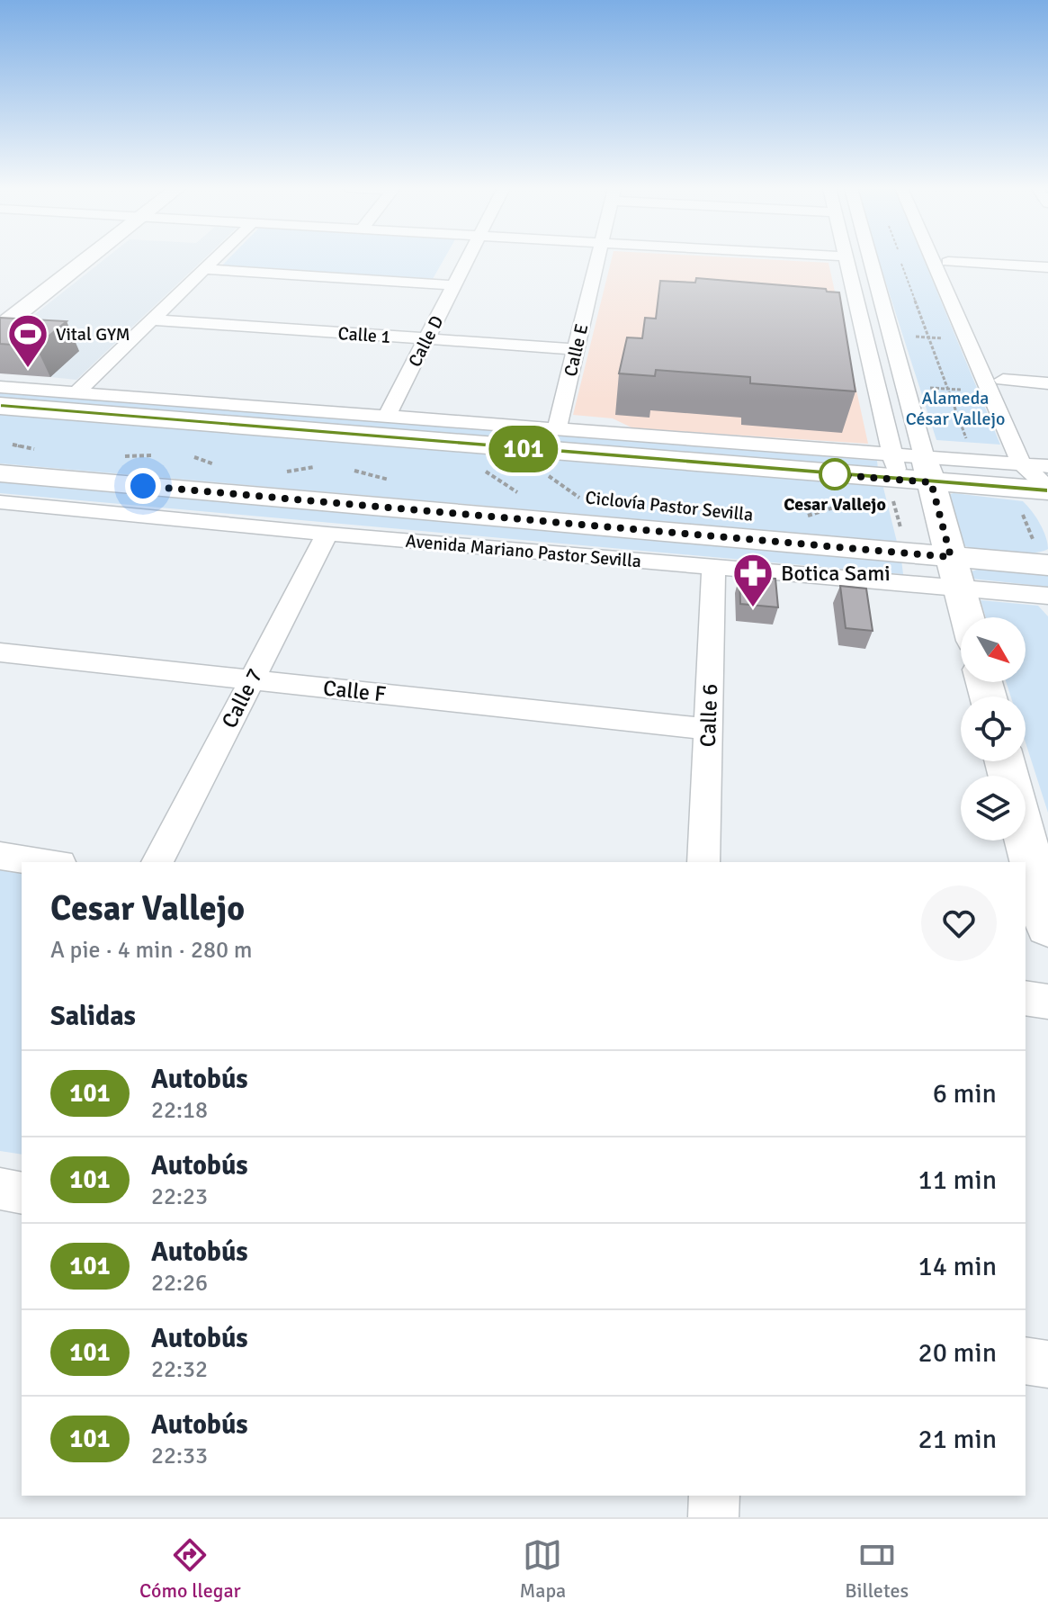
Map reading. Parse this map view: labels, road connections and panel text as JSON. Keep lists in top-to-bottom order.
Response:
{
  "streets": {
    "main road": ["Avenida Mariano Pastor Sevilla"],
    "street": [
      "Calle 1",
      "Calle D",
      "Calle E",
      "Calle F",
      "Calle 7",
      "Calle 6"
    ]
  },
  "crossings": [
    ["Calle 1", "Calle D"],
    ["Calle 1", "Calle E"],
    ["Avenida Mariano Pastor Sevilla", "Calle 7"],
    ["Avenida Mariano Pastor Sevilla", "Calle 6"],
    ["Calle F", "Calle 7"],
    ["Calle F", "Calle 6"]
  ],
  "parks": ["Alameda César Vallejo"],
  "places": {
    "sports": ["Vital GYM"],
    "other": ["Cesar Vallejo"],
    "pharmacy": ["Botica Sami"]
  },
  "lines": ["bus line 101"],
  "north": "bottom right",
  "page": {
    "on_map": "101",
    "heading": [
      ["Cesar Vallejo", "A pie · 4 min · 280 m"],
      "Salidas"
    ],
    "list": [
      {
        "mark": "101",
        "name": "Autobús",
        "note": "22:18",
        "value": "6 min"
      },
      {
        "mark": "101",
        "name": "Autobús",
        "note": "22:23",
        "value": "11 min"
      },
      {
        "mark": "101",
        "name": "Autobús",
        "note": "22:26",
        "value": "14 min"
      },
      {
        "mark": "101",
        "name": "Autobús",
        "note": "22:32",
        "value": "20 min"
      },
      {
        "mark": "101",
        "name": "Autobús",
        "note": "22:33",
        "value": "21 min"
      }
    ],
    "tabs": ["Cómo llegar", "Mapa", "Billetes"]
  }
}
